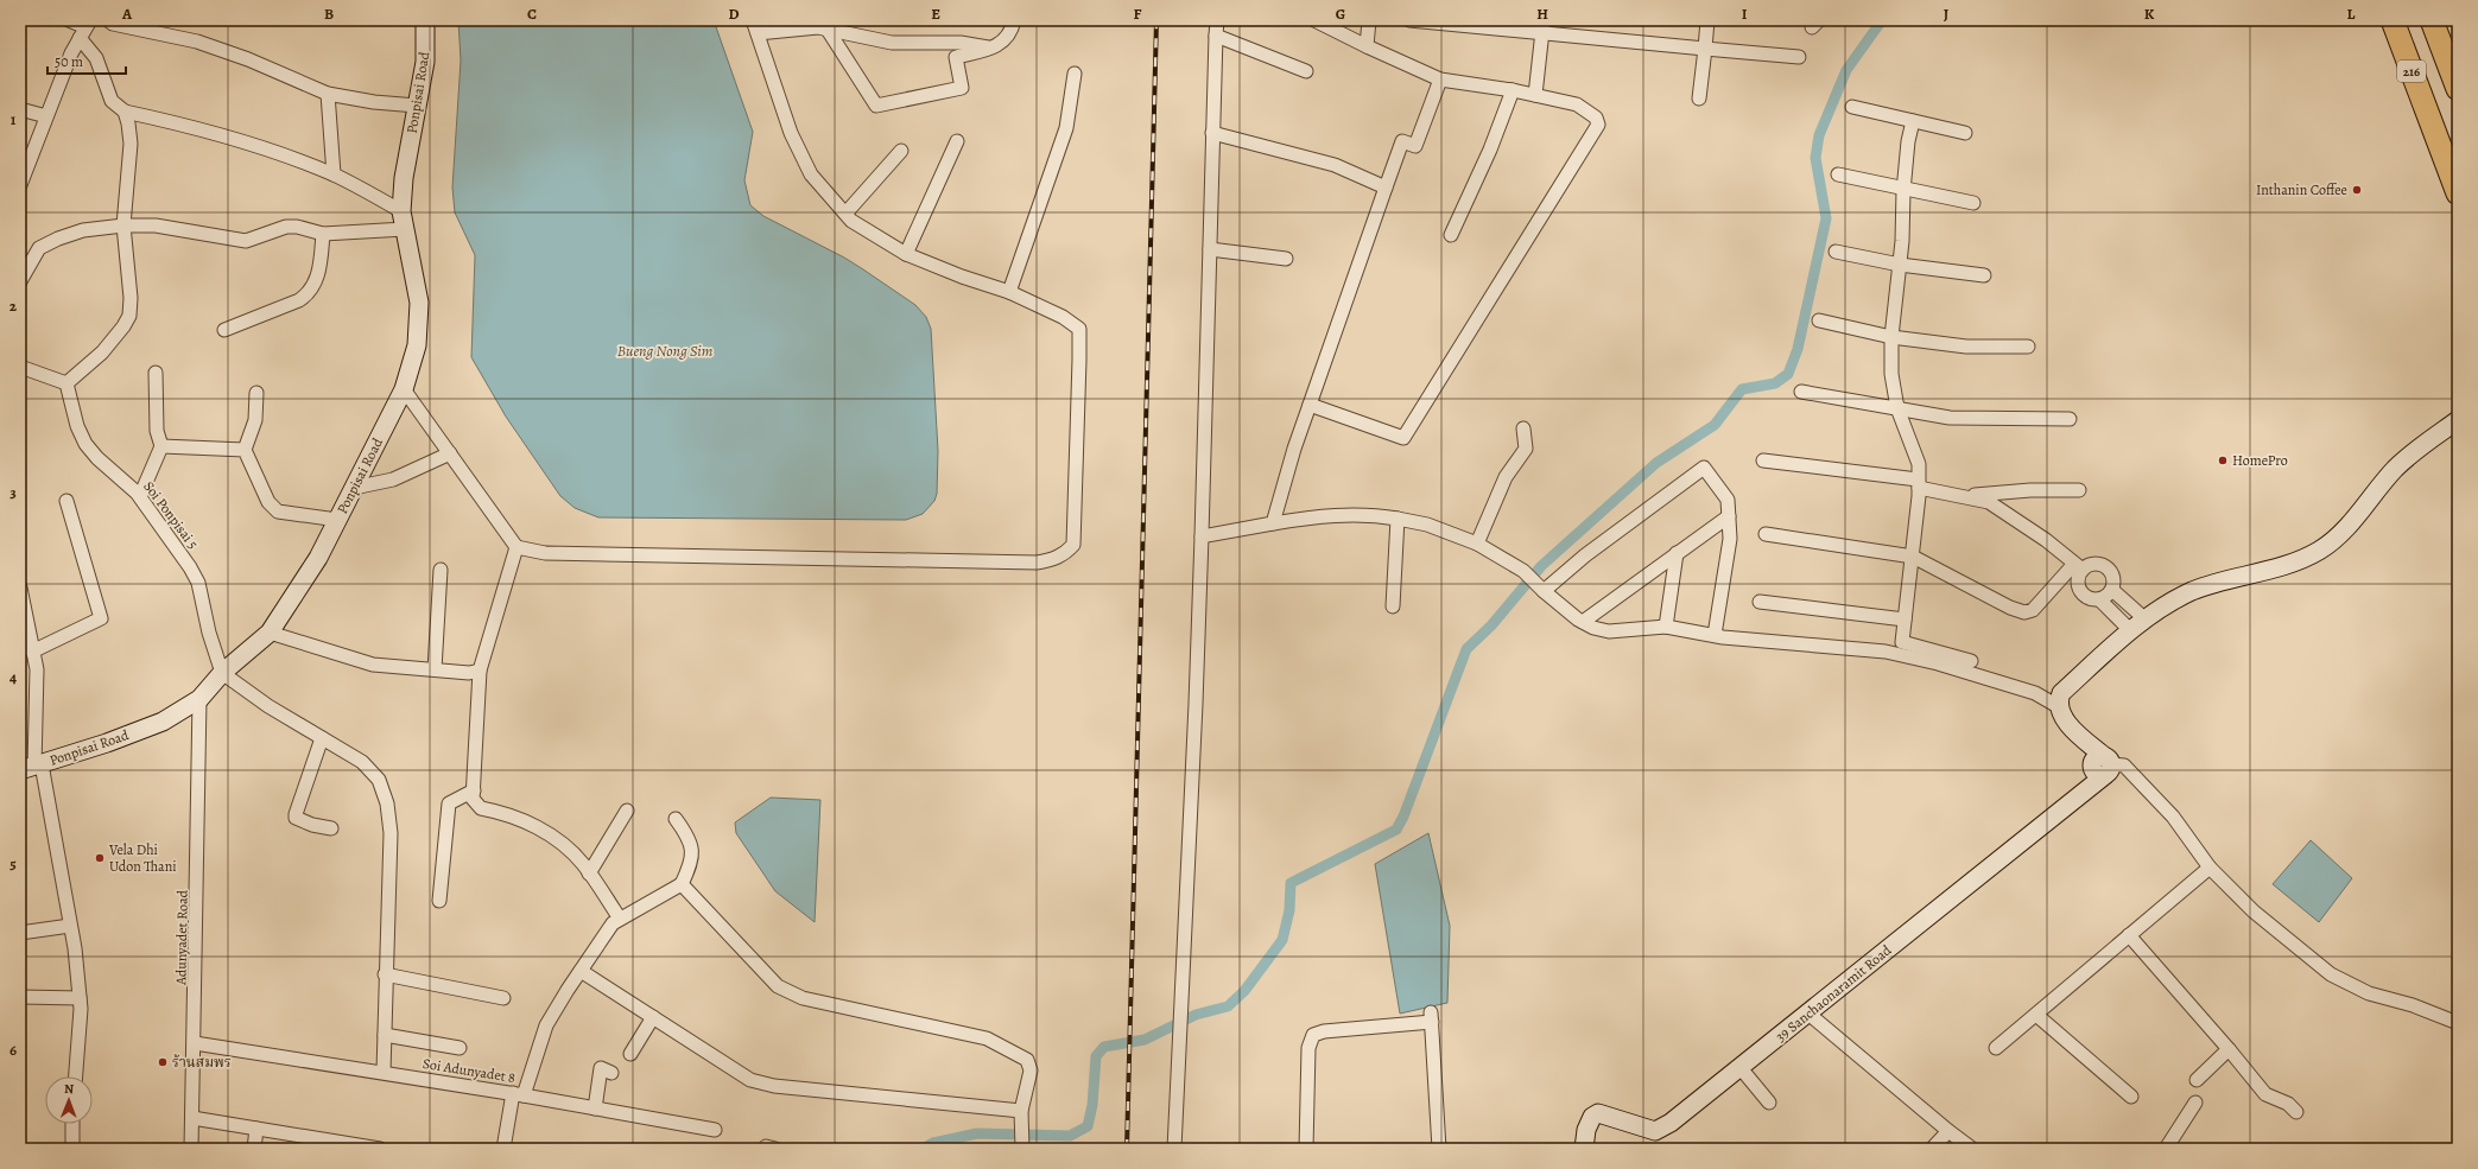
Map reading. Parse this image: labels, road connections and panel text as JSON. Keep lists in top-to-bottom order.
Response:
{
  "streets": {
    "highway": ["216"],
    "main road": ["Ponpisai Road", "39 Sanchaonaramit Road"],
    "street": ["Soi Ponpisai 5", "Adunyadet Road", "Soi Adunyadet 8"]
  },
  "crossings": [
    ["Ponpisai Road", "Soi Ponpisai 5"],
    ["Ponpisai Road", "Adunyadet Road"],
    ["Adunyadet Road", "Soi Adunyadet 8"]
  ],
  "water": ["Bueng Nong Sim"],
  "places": [
    "Inthanin Coffee",
    "HomePro",
    "Vela Dhi Udon Thani",
    "ร้านสมพร"
  ],
  "scale_bar": "50 m",
  "north": "top",
  "grid": {
    "columns": [
      "A",
      "B",
      "C",
      "D",
      "E",
      "F",
      "G",
      "H",
      "I",
      "J",
      "K",
      "L"
    ],
    "rows": [
      "1",
      "2",
      "3",
      "4",
      "5",
      "6"
    ]
  }
}
